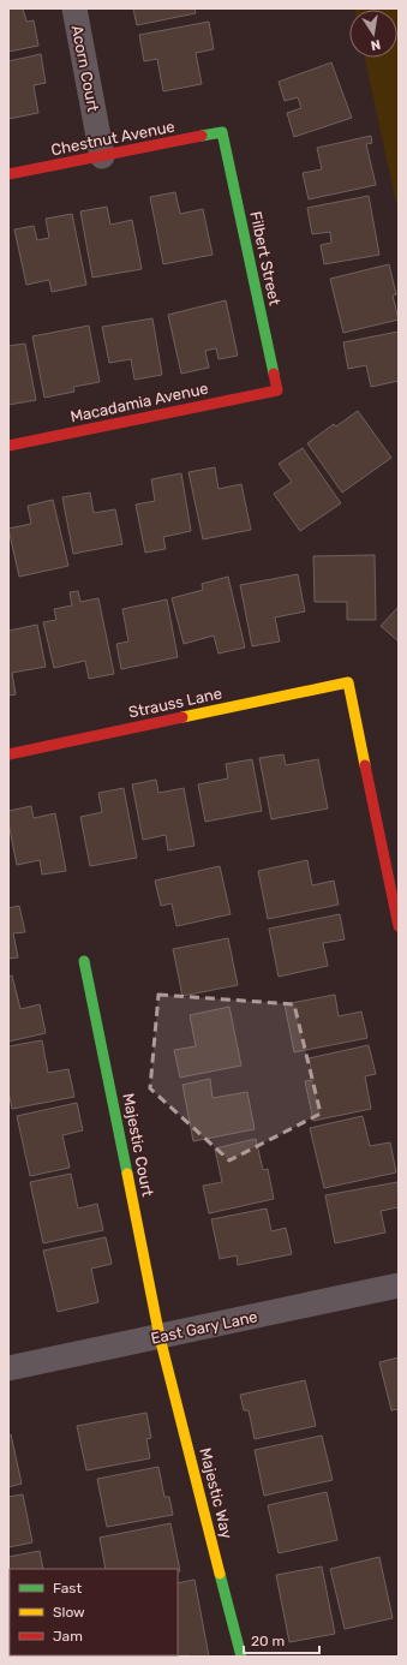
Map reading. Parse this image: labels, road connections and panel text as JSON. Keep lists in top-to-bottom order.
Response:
{
  "streets": {
    "street": [
      "Acorn Court",
      "Chestnut Avenue",
      "Filbert Street",
      "Macadamia Avenue",
      "Strauss Lane",
      "Majestic Court",
      "East Gary Lane",
      "Majestic Way"
    ]
  },
  "crossings": [
    ["Acorn Court", "Chestnut Avenue"],
    ["Chestnut Avenue", "Filbert Street"],
    ["Filbert Street", "Macadamia Avenue"],
    ["Majestic Court", "East Gary Lane"],
    ["Majestic Court", "Majestic Way"],
    ["East Gary Lane", "Majestic Way"]
  ],
  "legend": ["Fast", "Slow", "Jam"],
  "scale_bar": "20 m",
  "north": "bottom"
}
